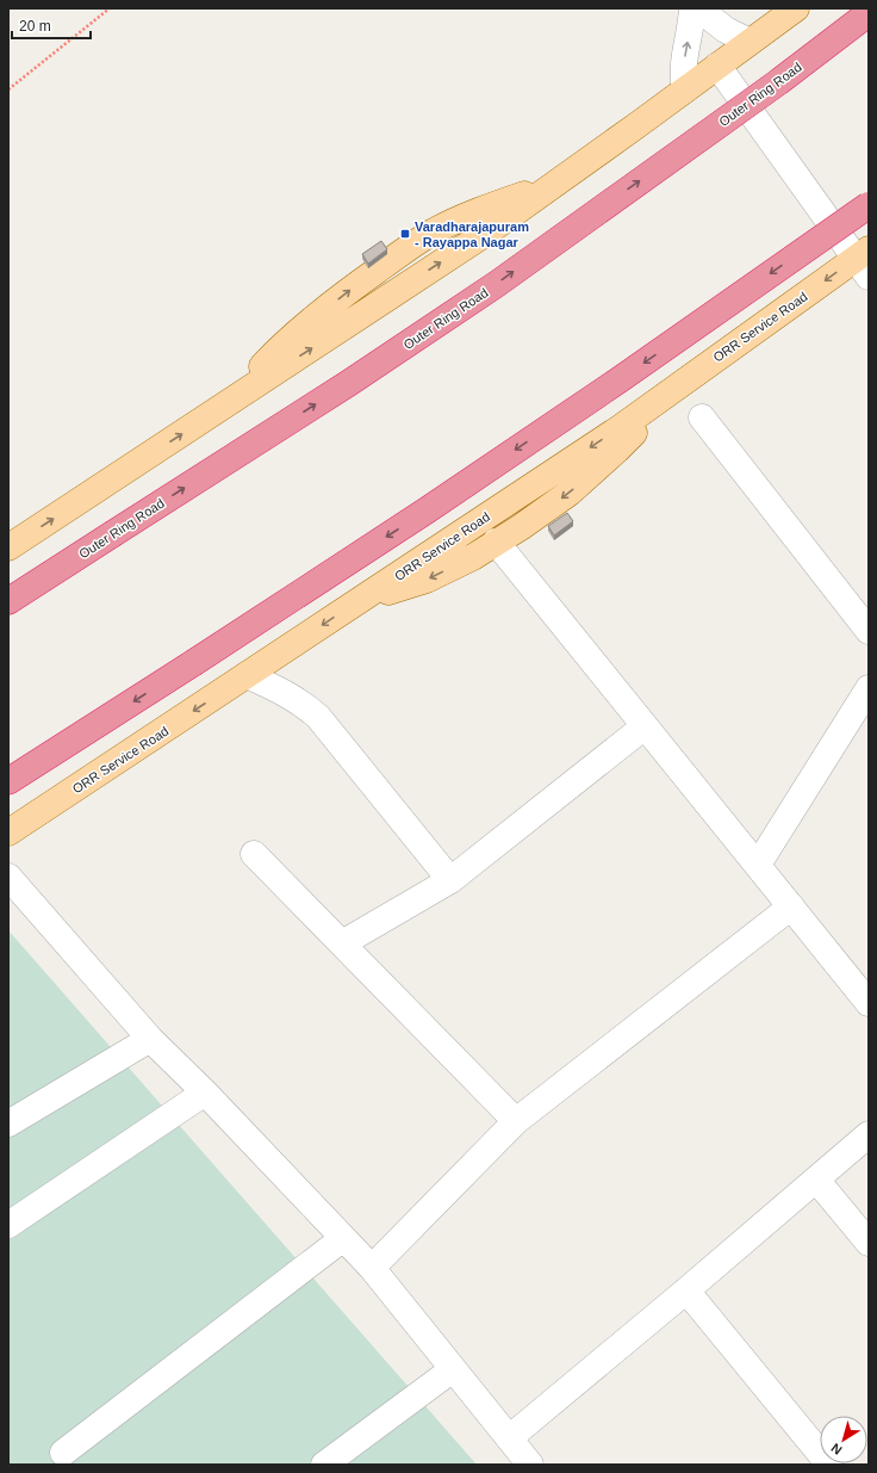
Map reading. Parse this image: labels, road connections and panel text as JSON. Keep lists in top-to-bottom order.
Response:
{
  "streets": {
    "highway": ["Outer Ring Road"],
    "main road": ["ORR Service Road"]
  },
  "places": {
    "transit": ["Varadharajapuram - Rayappa Nagar"]
  },
  "scale_bar": "20 m",
  "north": "bottom left"
}
